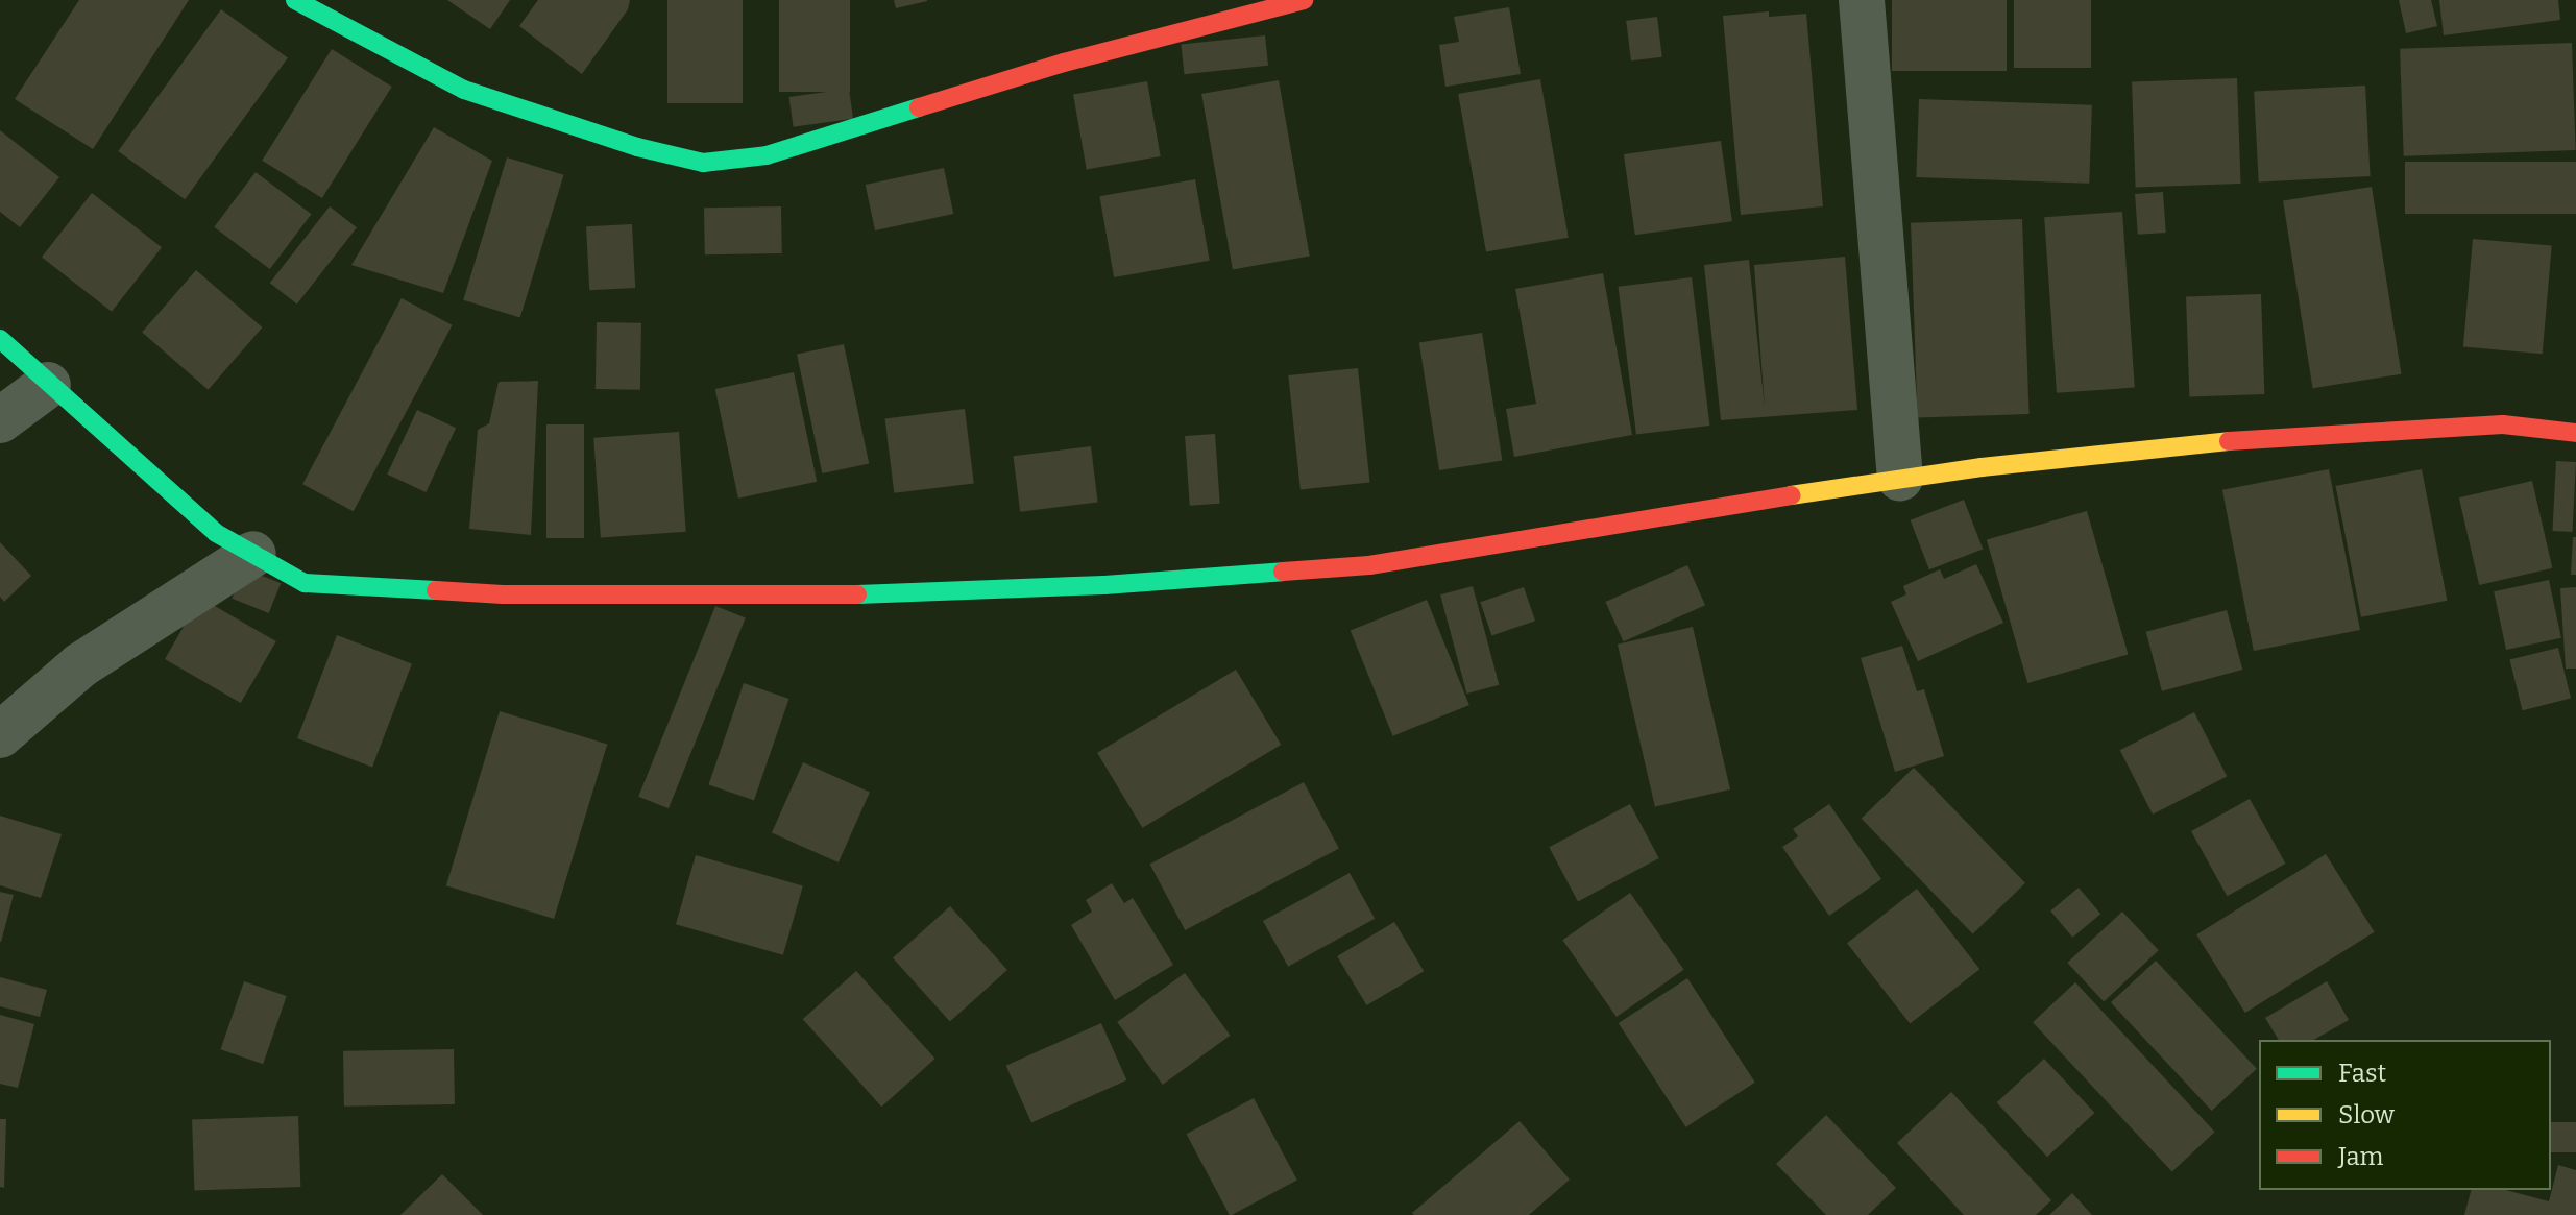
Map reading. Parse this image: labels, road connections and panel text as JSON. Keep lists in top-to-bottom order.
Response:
{
  "legend": ["Fast", "Slow", "Jam"]
}
